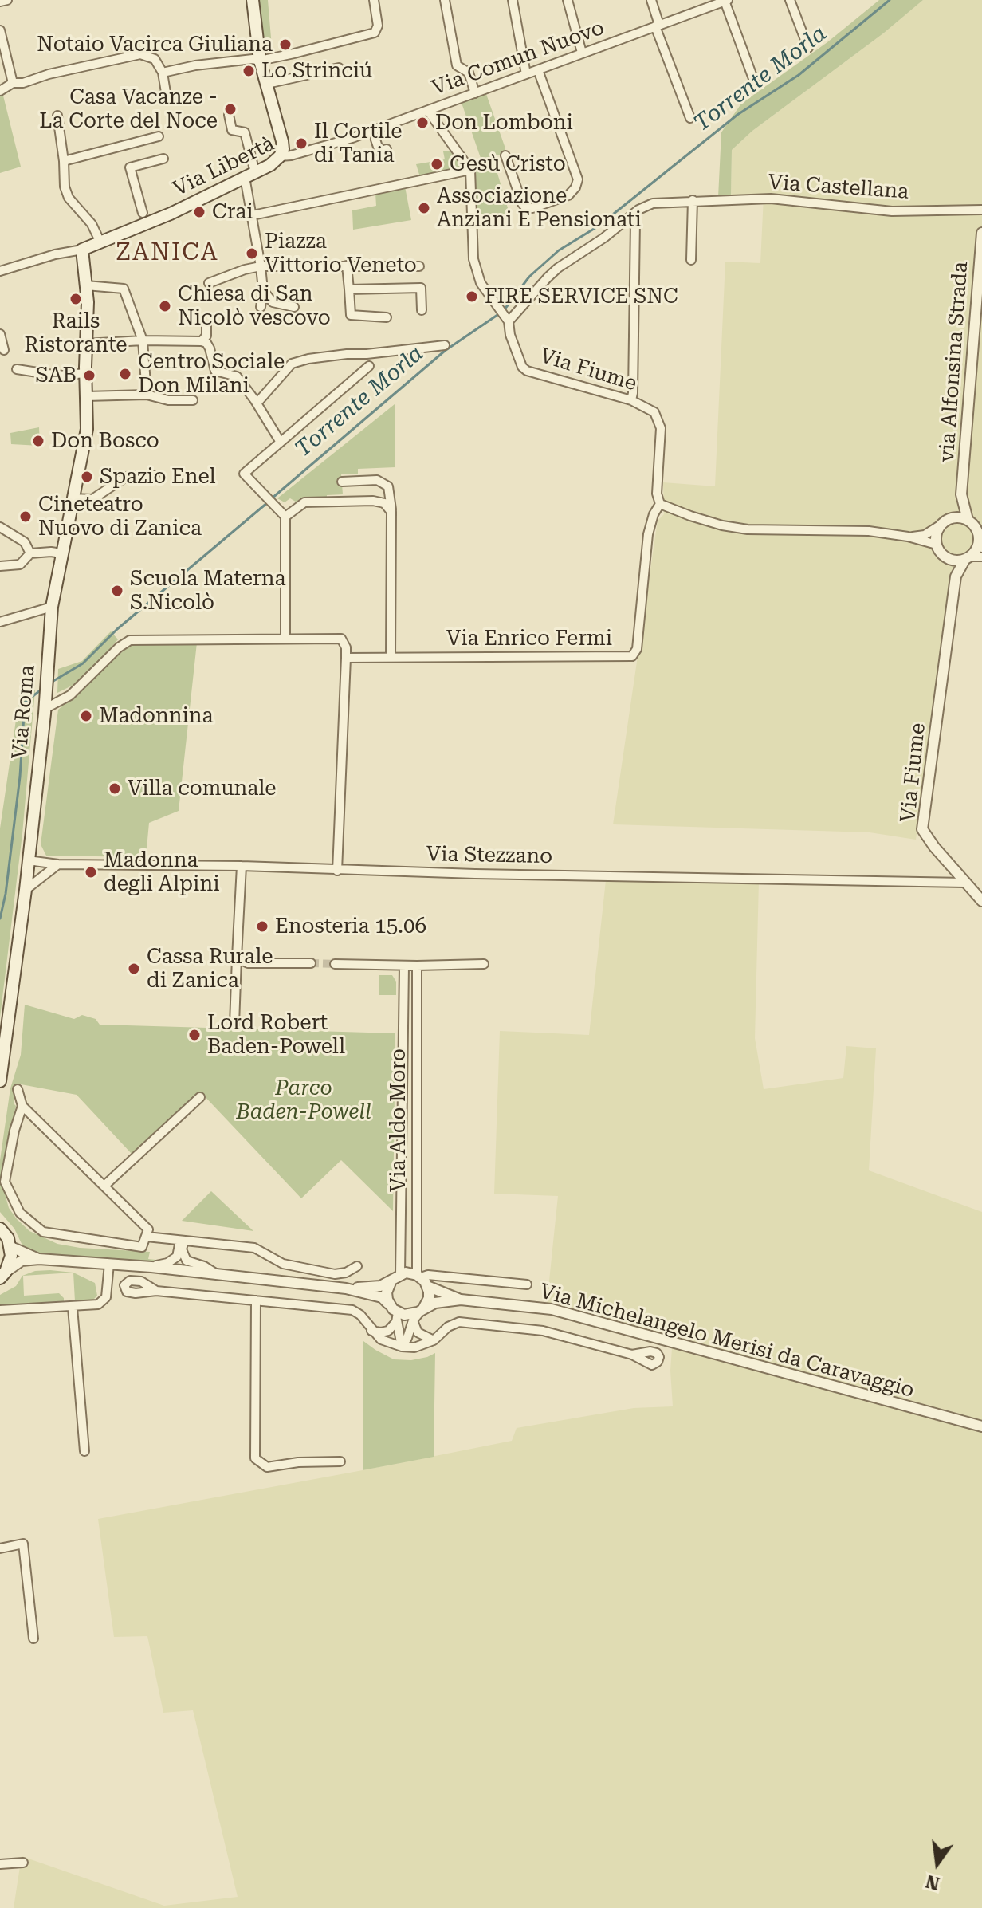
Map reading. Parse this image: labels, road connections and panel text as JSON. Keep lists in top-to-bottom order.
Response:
{
  "streets": {
    "main road": ["Via Libertà", "Via Roma"],
    "street": [
      "Via Comun Nuovo",
      "Via Castellana",
      "via Alfonsina Strada",
      "Via Fiume",
      "Via Enrico Fermi",
      "Via Stezzano",
      "Via Aldo Moro",
      "Via Michelangelo Merisi da Caravaggio"
    ]
  },
  "crossings": [
    ["Via Comun Nuovo", "Via Libertà"],
    ["Via Libertà", "Via Roma"],
    ["Via Castellana", "Via Fiume"],
    ["Via Fiume", "Via Enrico Fermi"],
    ["Via Fiume", "Via Stezzano"],
    ["Via Roma", "Via Stezzano"],
    ["Via Aldo Moro", "Via Michelangelo Merisi da Caravaggio"]
  ],
  "districts": ["ZANICA"],
  "water": ["Torrente Morla"],
  "parks": ["Parco Baden-Powell"],
  "places": [
    "Notaio Vacirca Giuliana",
    "Lo Strinciu´",
    "Casa Vacanze - La Corte del Noce",
    "Don Lomboni",
    "Il Cortile di Tania",
    "Gesù Cristo",
    "Associazione Anziani E Pensionati",
    "Crai",
    "Piazza Vittorio Veneto",
    "FIRE SERVICE SNC",
    "Rails Ristorante",
    "Chiesa di San Nicolò vescovo",
    "Centro Sociale Don Milani",
    "SAB",
    "Don Bosco",
    "Spazio Enel",
    "Cineteatro Nuovo di Zanica",
    "Scuola Materna S.Nicolò",
    "Madonnina",
    "Villa comunale",
    "Madonna degli Alpini",
    "Enosteria 15.06",
    "Cassa Rurale di Zanica",
    "Lord Robert Baden-Powell"
  ],
  "north": "bottom"
}
